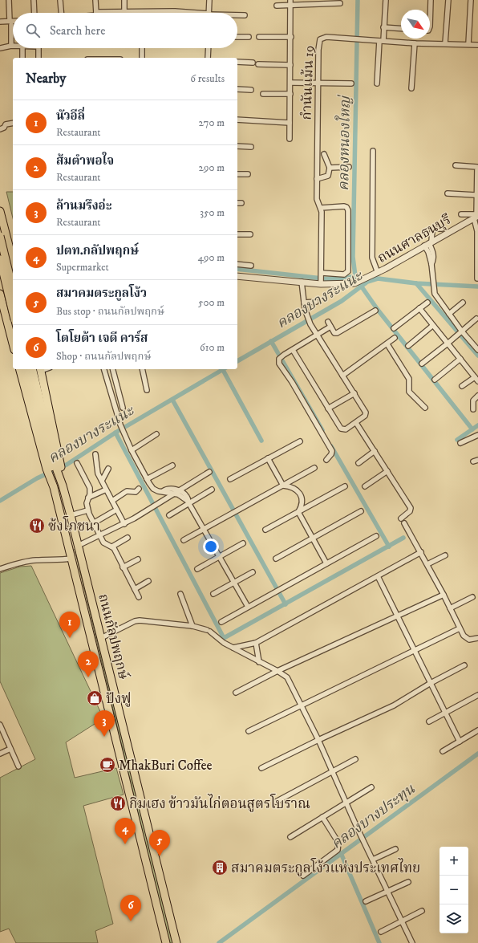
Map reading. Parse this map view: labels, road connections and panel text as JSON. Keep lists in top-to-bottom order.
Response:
{
  "streets": {
    "main road": ["ถนนกัลปพฤกษ์"],
    "street": ["กำนันแม้น 19", "ถนนศาลธนบุรี"]
  },
  "crossings": [
    ["กำนันแม้น 19", "ถนนศาลธนบุรี"]
  ],
  "water": ["คลองหนองใหญ่", "คลองบางระแนะ", "คลองบางประทุน"],
  "places": {
    "restaurant": ["ซ้งโภชนา", "กิมเฮง ข้าวมันไก่ตอนสูตรโบราณ"],
    "shop": ["ปังฟู"],
    "cafe": ["MhakBuri Coffee"],
    "building": ["สมาคมตระกูลโง้วแห่งประเทศไทย"]
  },
  "north": "bottom right",
  "page": {
    "search": "Search here",
    "heading": ["Nearby", "6 results"],
    "list": [
      {
        "mark": "1",
        "name": "นัวอีลี่",
        "note": "Restaurant",
        "value": "270 m"
      },
      {
        "mark": "2",
        "name": "ส้มตำพอใจ",
        "note": "Restaurant",
        "value": "290 m"
      },
      {
        "mark": "3",
        "name": "ล้านมรึงอ่ะ",
        "note": "Restaurant",
        "value": "350 m"
      },
      {
        "mark": "4",
        "name": "ปตท.กลัปพฤกษ์",
        "note": "Supermarket",
        "value": "490 m"
      },
      {
        "mark": "5",
        "name": "สมาคมตระกูลโง้ว",
        "note": "Bus stop · ถนนกัลปพฤกษ์",
        "value": "500 m"
      },
      {
        "mark": "6",
        "name": "โตโยต้า เจดี คาร์ส",
        "note": "Shop · ถนนกัลปพฤกษ์",
        "value": "610 m"
      }
    ],
    "pins": [
      "1",
      "2",
      "3",
      "4",
      "5",
      "6"
    ],
    "map_buttons": ["+", "−"]
  }
}
